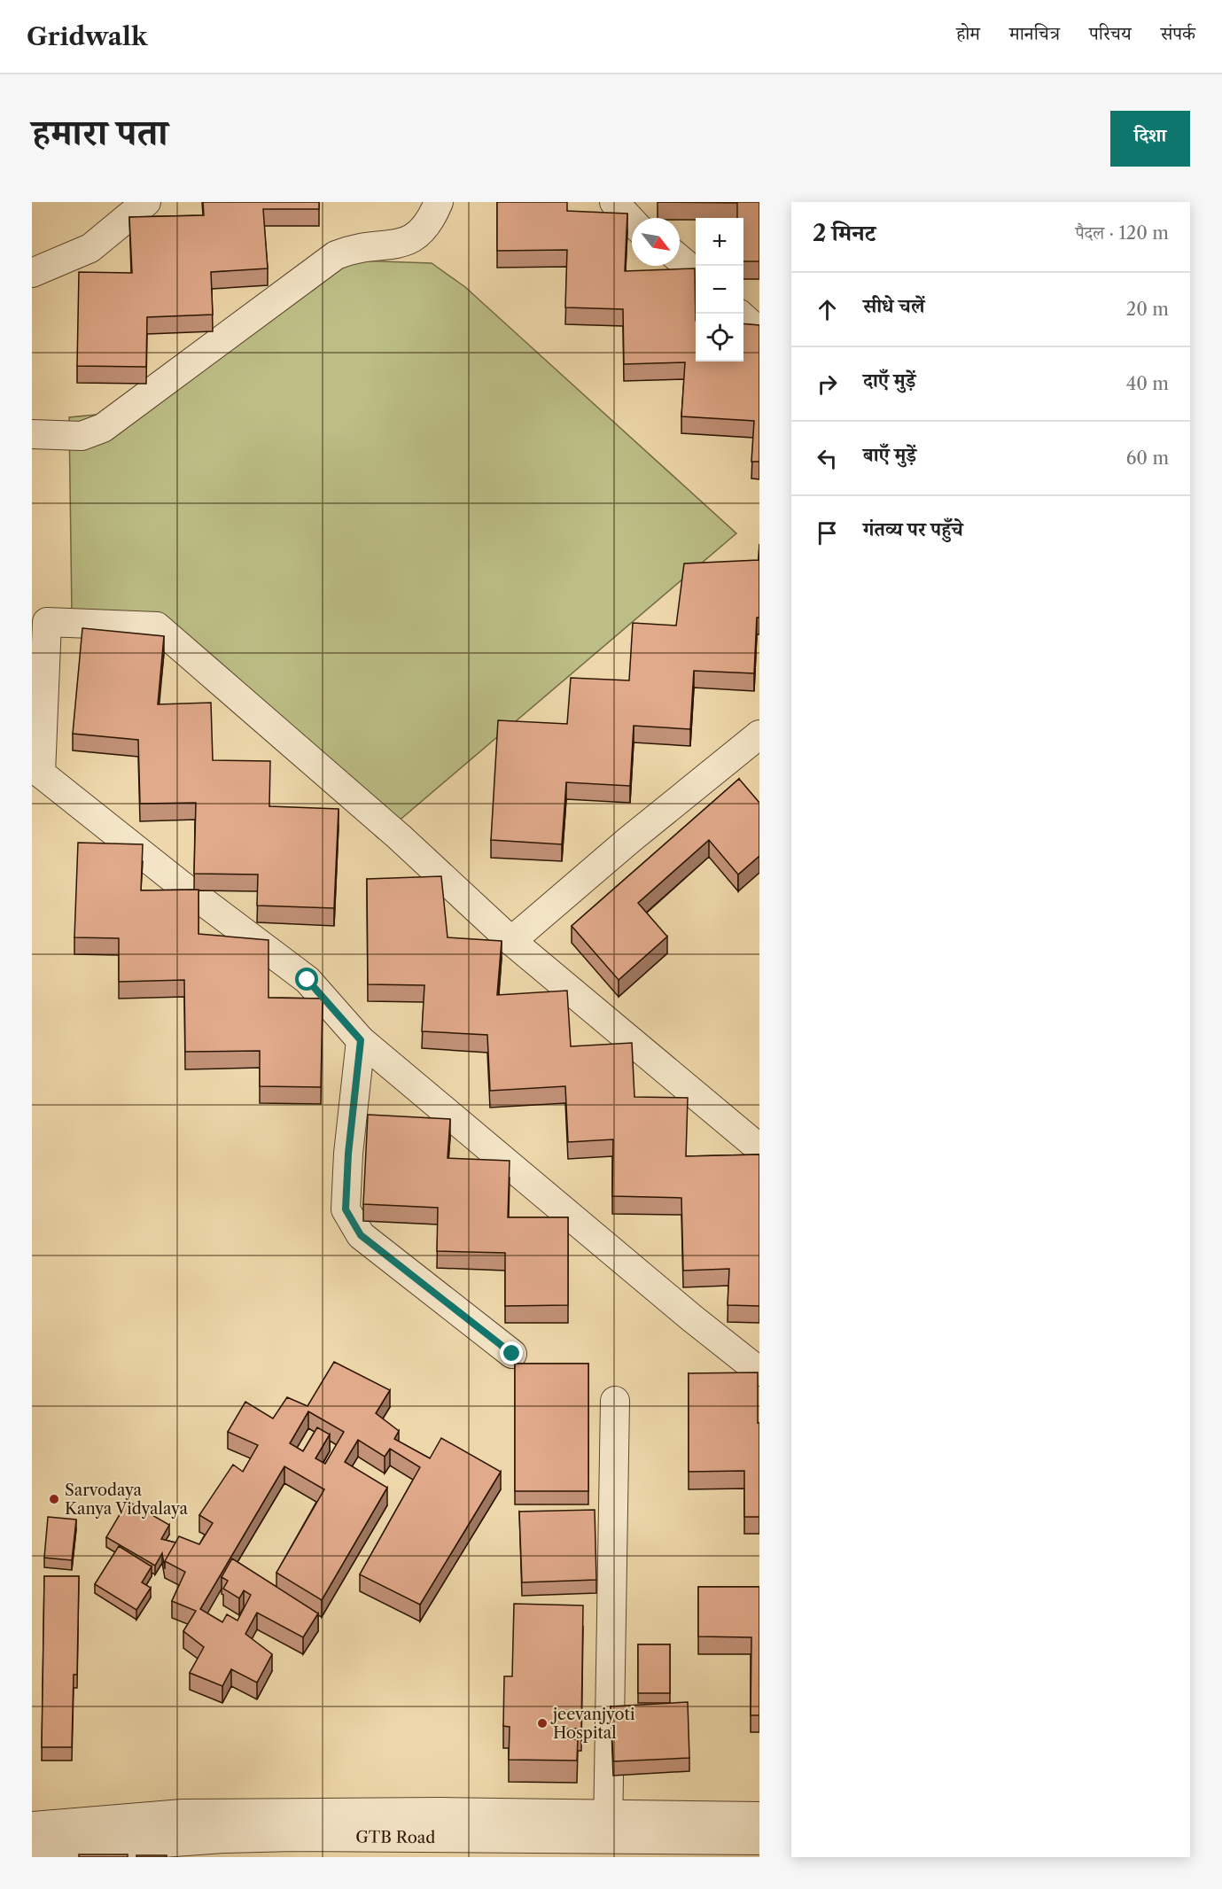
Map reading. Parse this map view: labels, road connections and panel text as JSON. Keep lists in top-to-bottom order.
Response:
{
  "streets": {
    "street": ["GTB Road"]
  },
  "places": ["Sarvodaya Kanya Vidyalaya", "jeevanjyoti Hospital"],
  "north": "bottom right",
  "page": {
    "header": "Gridwalk",
    "nav": [
      "होम",
      "मानचित्र",
      "परिचय",
      "संपर्क"
    ],
    "title": "हमारा पता",
    "buttons": "दिशा",
    "heading": ["2 मिनट", "पैदल · 120 m"],
    "map_buttons": ["+", "−"],
    "list": [
      ["सीधे चलें", "20 m"],
      ["दाएँ मुड़ें", "40 m"],
      ["बाएँ मुड़ें", "60 m"],
      "गंतव्य पर पहुँचे"
    ]
  }
}
